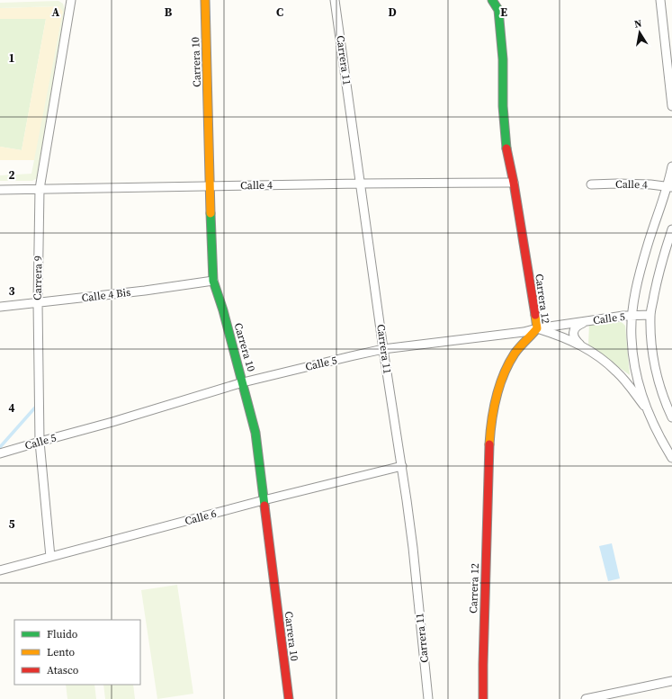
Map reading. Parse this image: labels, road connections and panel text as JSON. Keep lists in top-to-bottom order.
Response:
{
  "streets": {
    "street": [
      "Carrera 11",
      "Carrera 10",
      "Calle 4",
      "Carrera 9",
      "Calle 4 Bis",
      "Carrera 12",
      "Calle 5",
      "Calle 6"
    ]
  },
  "crossings": [
    ["Carrera 11", "Calle 4"],
    ["Carrera 11", "Calle 5"],
    ["Carrera 11", "Calle 6"],
    ["Carrera 10", "Calle 4"],
    ["Carrera 10", "Calle 4 Bis"],
    ["Carrera 10", "Calle 5"],
    ["Carrera 10", "Calle 6"],
    ["Calle 4", "Carrera 9"],
    ["Calle 4", "Carrera 12"],
    ["Carrera 9", "Calle 4 Bis"],
    ["Carrera 9", "Calle 5"],
    ["Carrera 9", "Calle 6"],
    ["Carrera 12", "Calle 5"]
  ],
  "legend": ["Fluido", "Lento", "Atasco"],
  "north": "top",
  "grid": {
    "columns": [
      "A",
      "B",
      "C",
      "D",
      "E"
    ],
    "rows": [
      "1",
      "2",
      "3",
      "4",
      "5"
    ]
  }
}
